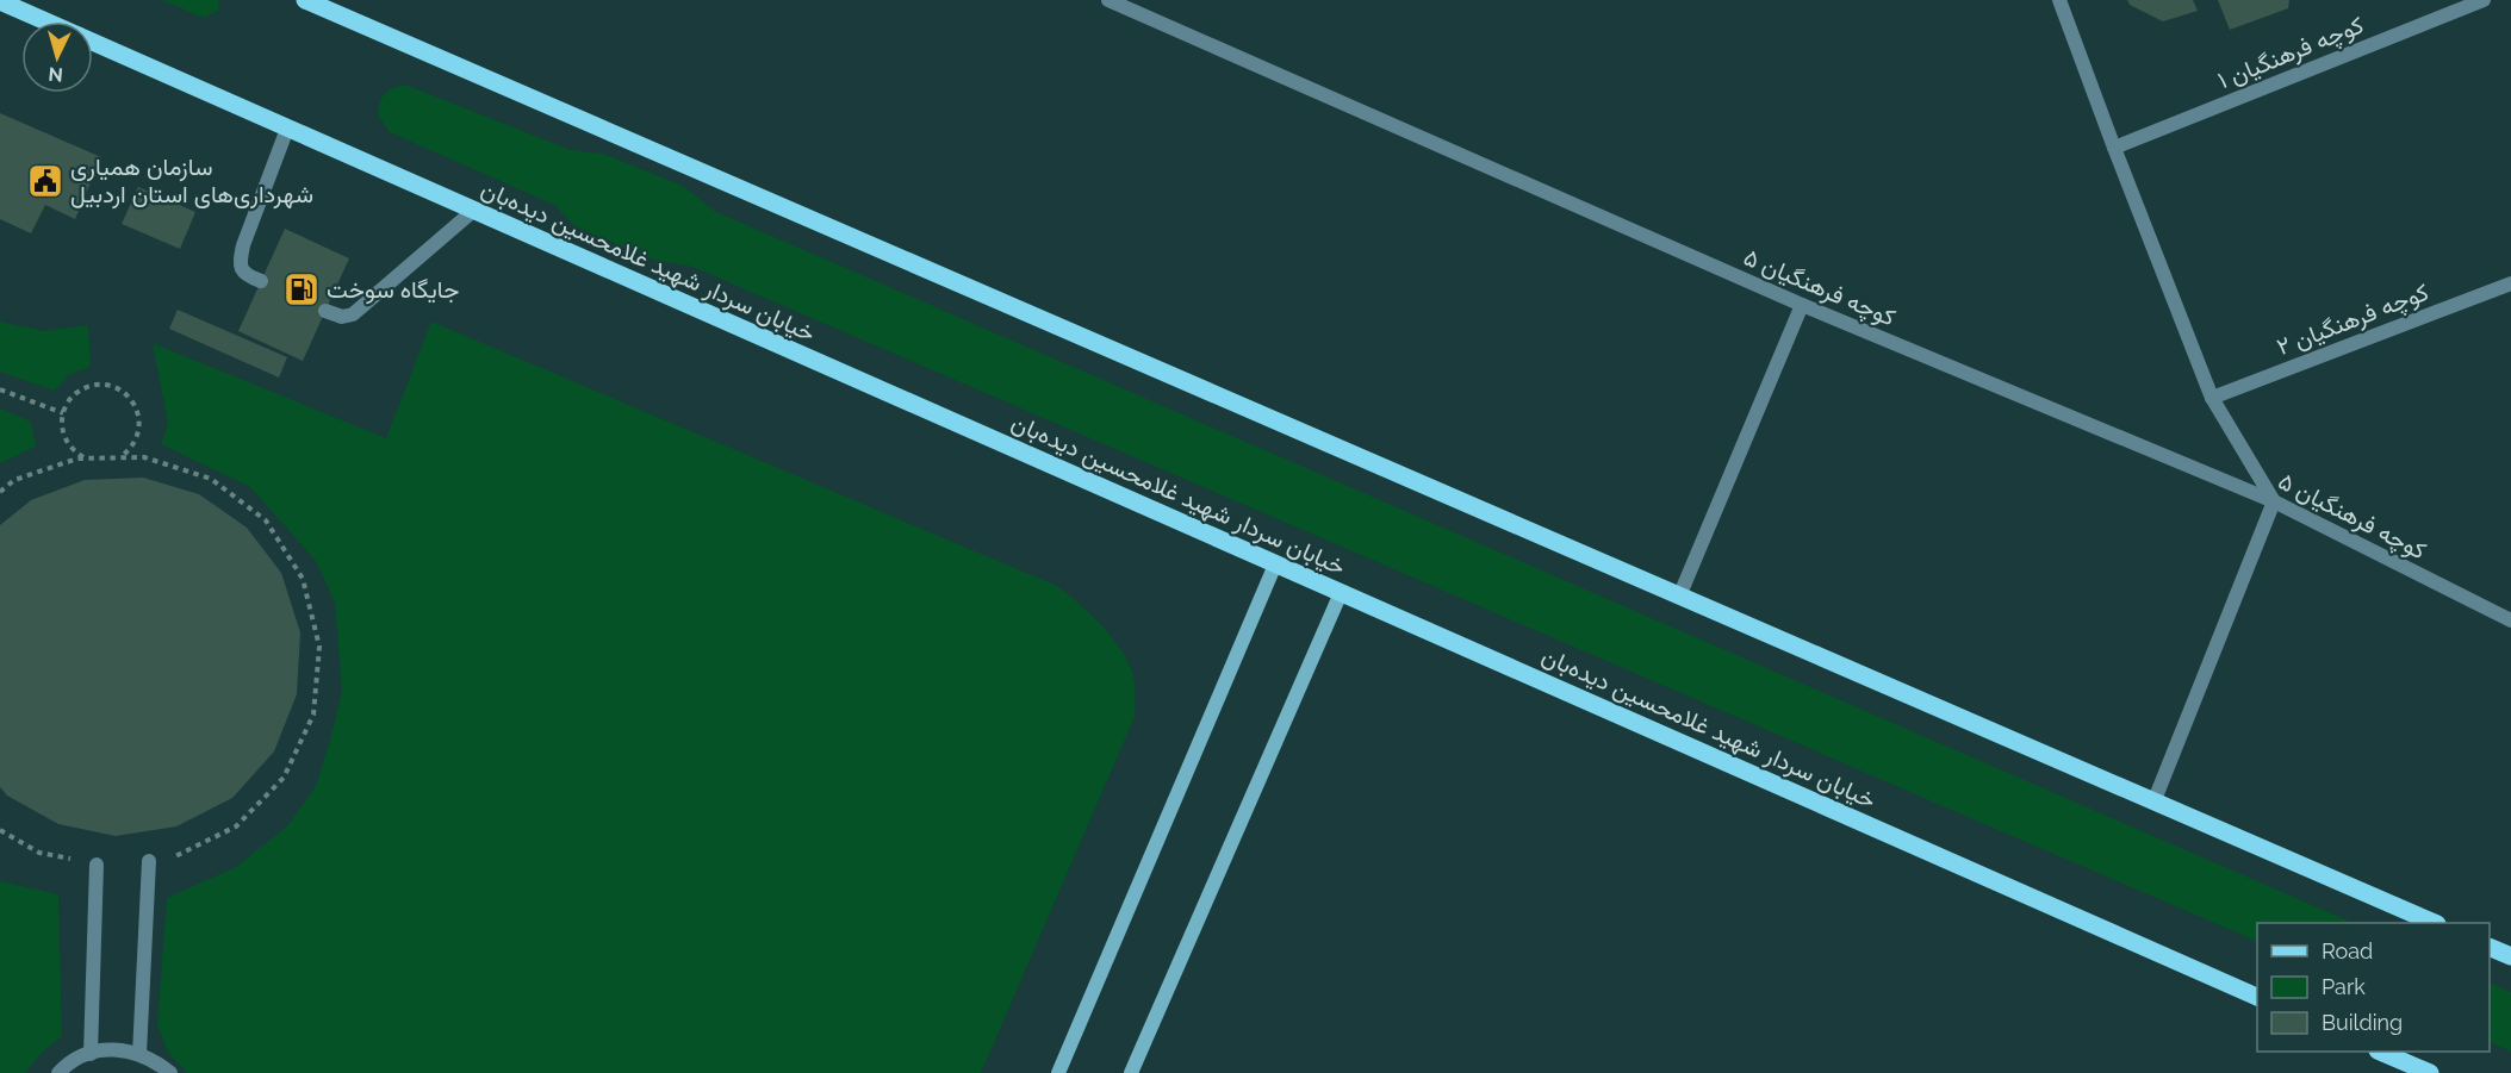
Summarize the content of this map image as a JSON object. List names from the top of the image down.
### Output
{
  "streets": {
    "main road": ["خیابان سردار شهید غلامحسین دیده‌بان"],
    "street": ["کوچه فرهنگیان ۱", "کوچه فرهنگیان ۵", "کوچه فرهنگیان ۲"]
  },
  "places": {
    "public building": ["سازمان همیاری شهرداری‌های استان اردبیل"],
    "fuel station": ["جایگاه سوخت"]
  },
  "legend": ["Road", "Park", "Building"],
  "north": "bottom"
}
